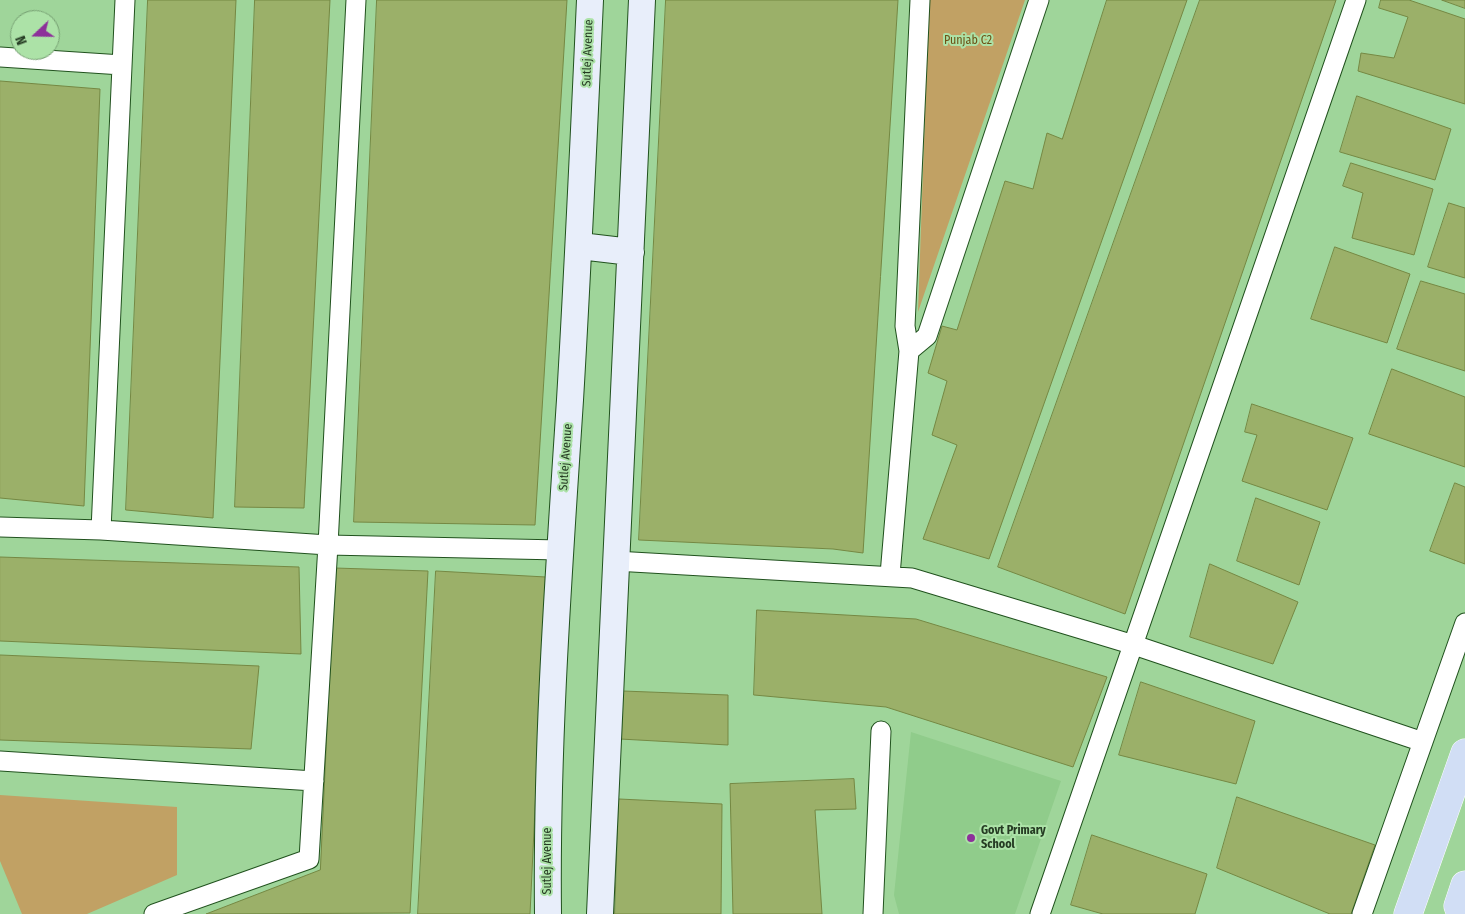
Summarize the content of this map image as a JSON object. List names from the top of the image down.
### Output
{
  "streets": {
    "street": ["Sutlej Avenue"]
  },
  "parks": ["Punjab C2"],
  "places": ["Govt Primary School"],
  "north": "left"
}
